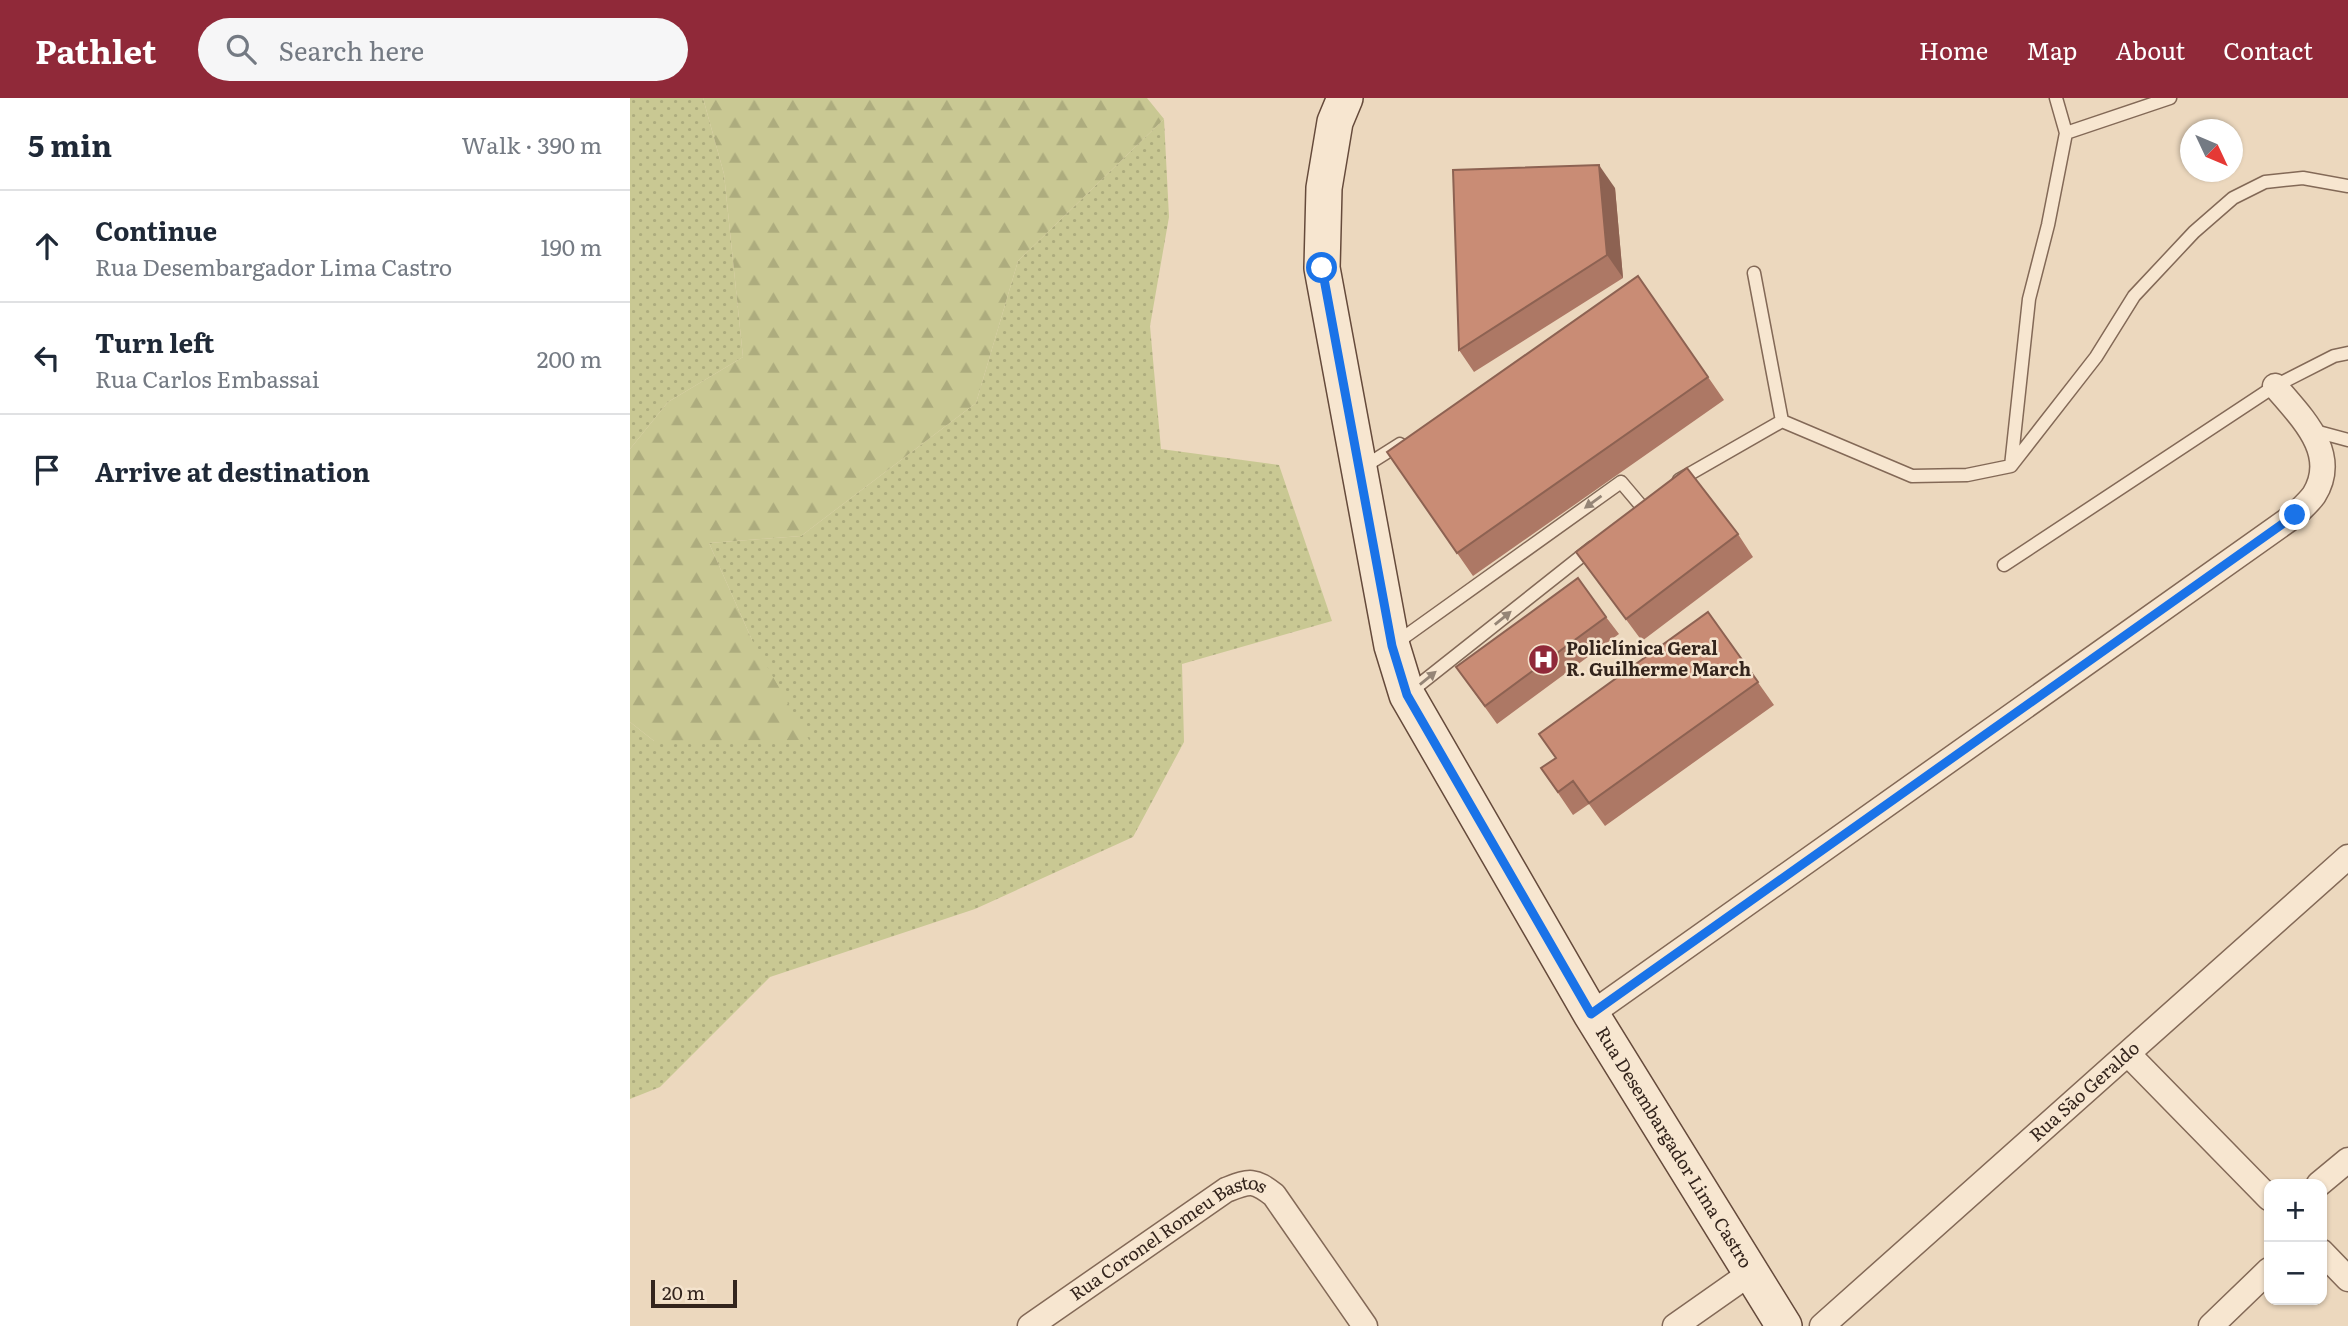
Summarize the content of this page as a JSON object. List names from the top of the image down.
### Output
{
  "streets": {
    "main road": ["Rua Desembargador Lima Castro"],
    "street": ["Rua São Geraldo", "Rua Coronel Romeu Bastos"]
  },
  "places": {
    "hospital": ["Policlínica Geral R. Guilherme March"]
  },
  "scale_bar": "20 m",
  "north": "bottom right",
  "page": {
    "header": "Pathlet",
    "search": "Search here",
    "nav": [
      "Home",
      "Map",
      "About",
      "Contact"
    ],
    "heading": ["5 min", "Walk · 390 m"],
    "list": [
      ["Continue", "Rua Desembargador Lima Castro", "190 m"],
      ["Turn left", "Rua Carlos Embassai", "200 m"],
      "Arrive at destination"
    ],
    "map_buttons": ["+", "−"],
    "scale": "20 m"
  }
}
